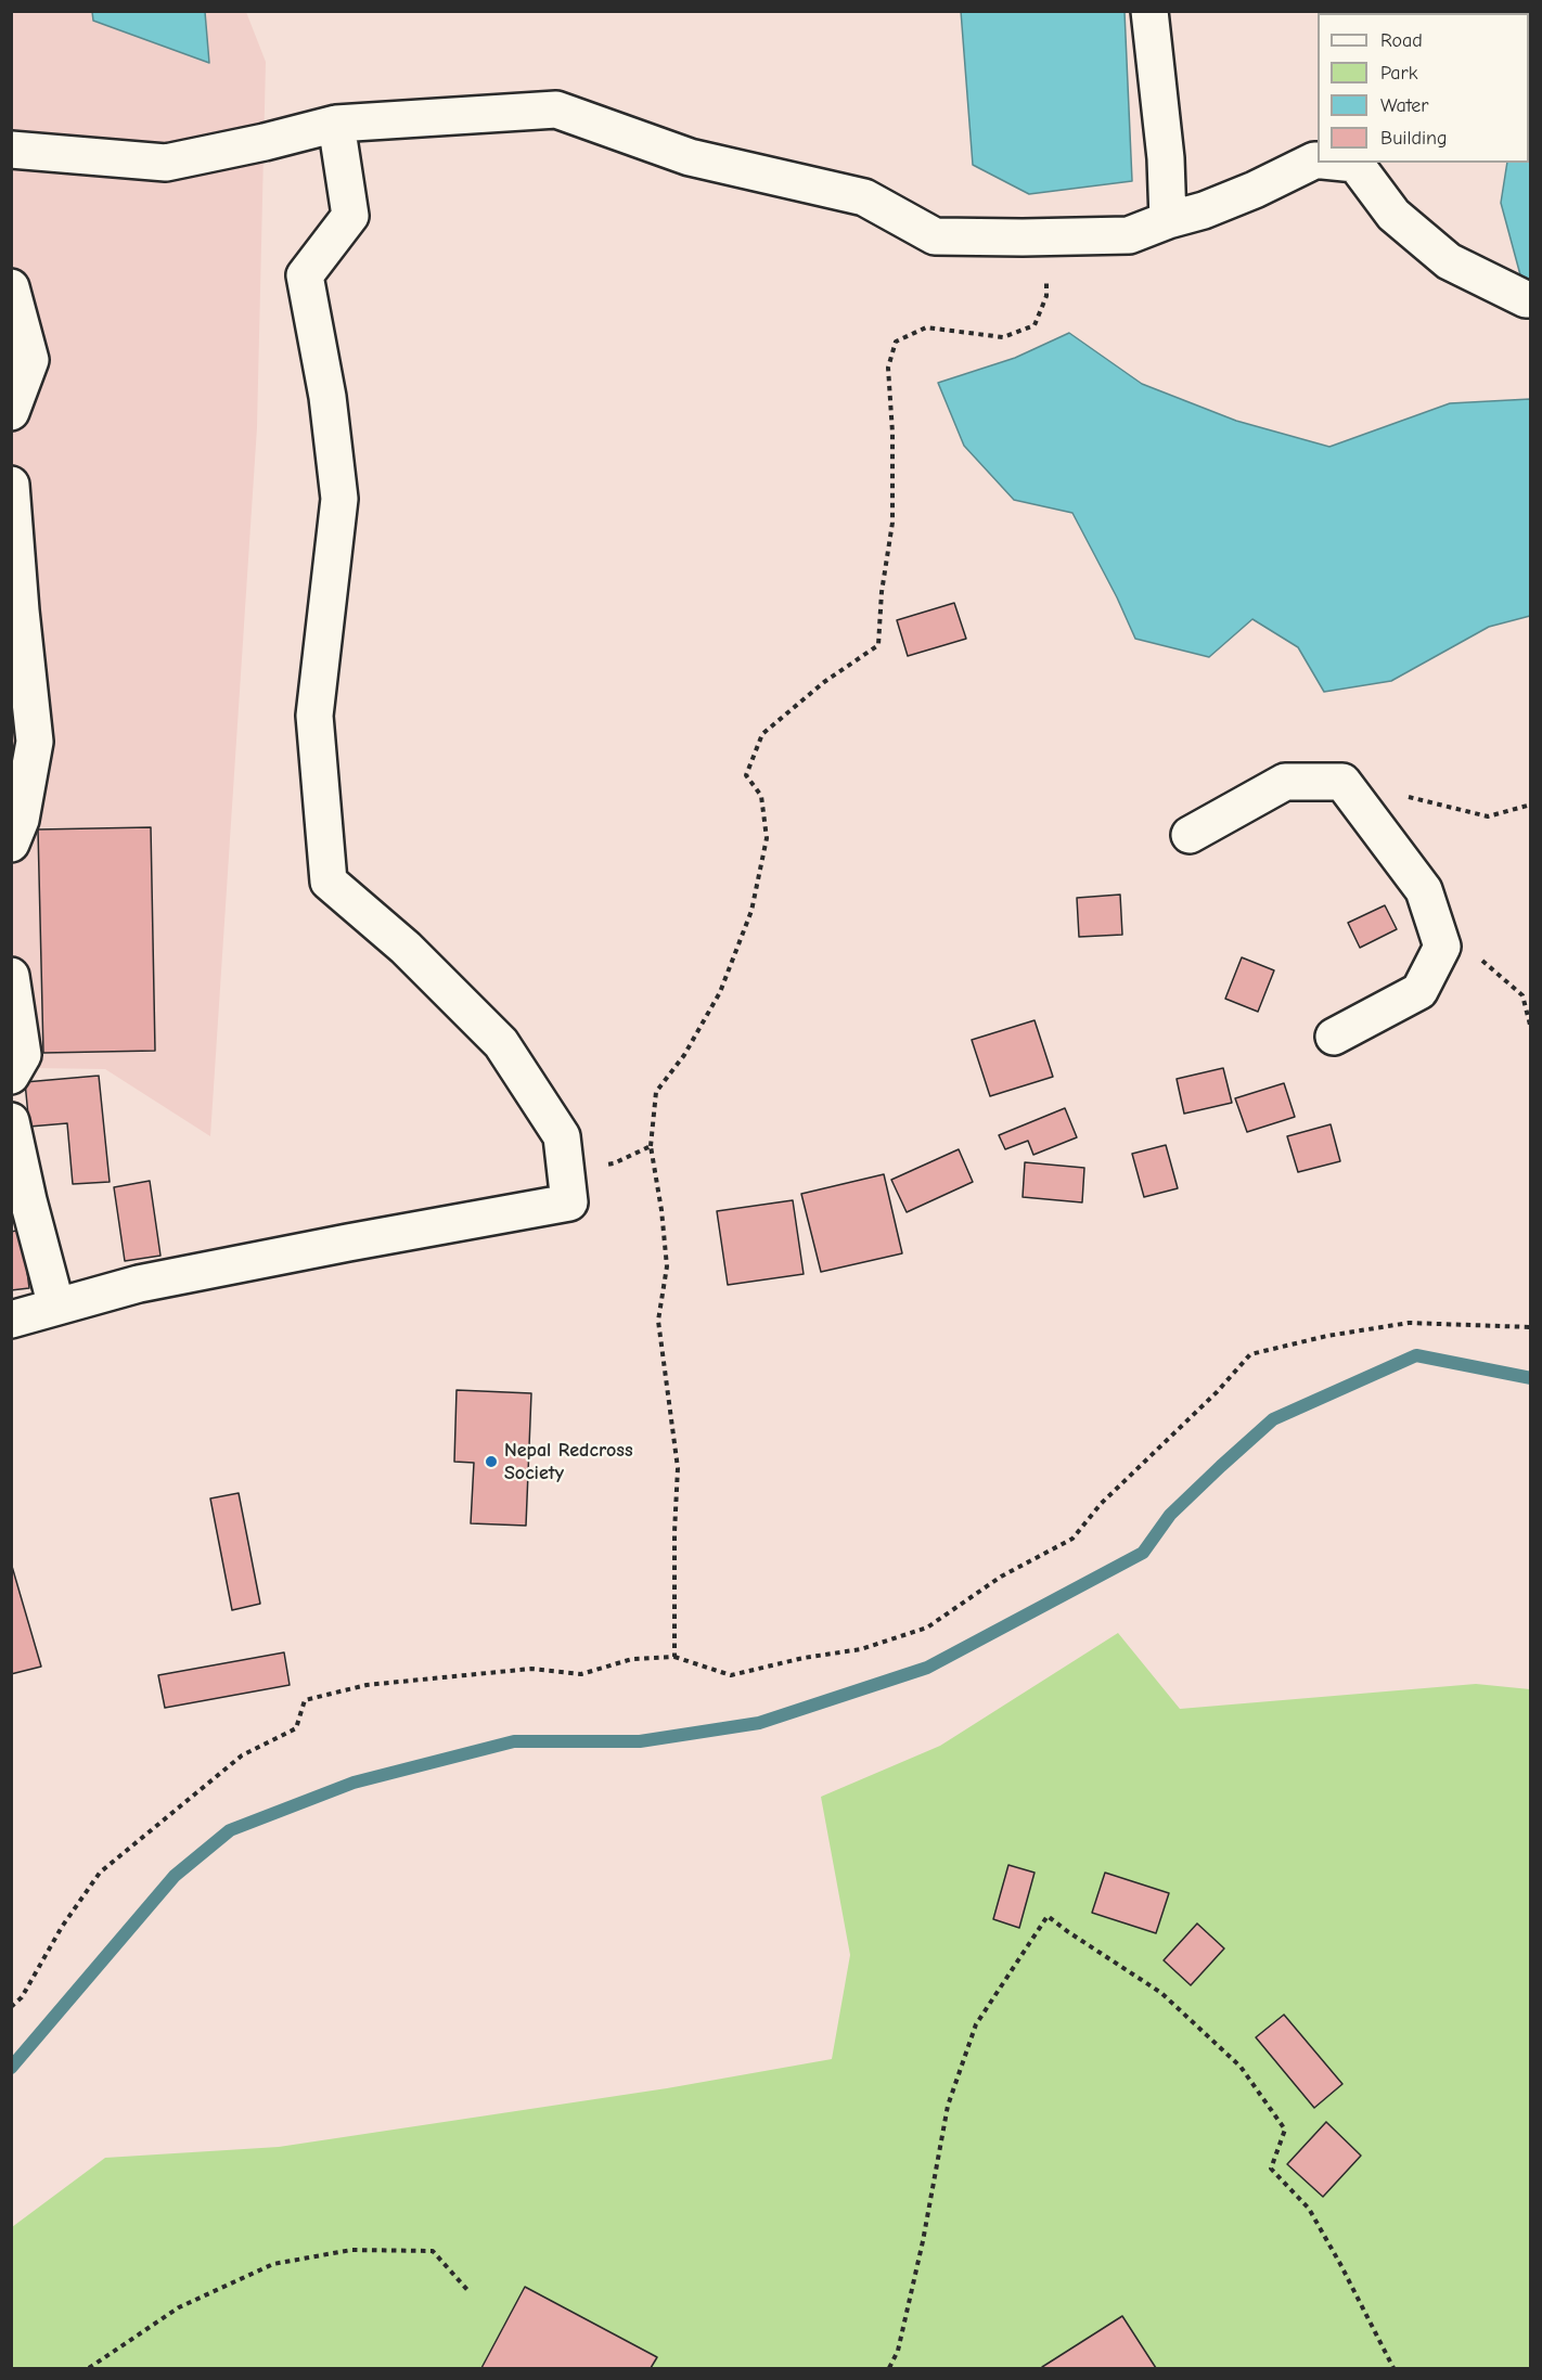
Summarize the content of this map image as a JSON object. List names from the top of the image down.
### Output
{
  "places": ["Nepal Redcross Society"],
  "legend": [
    "Road",
    "Park",
    "Water",
    "Building"
  ]
}
